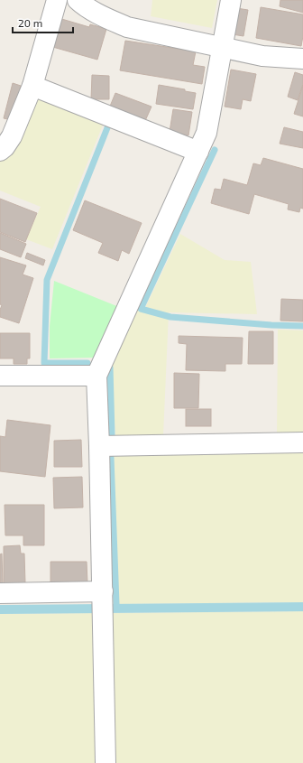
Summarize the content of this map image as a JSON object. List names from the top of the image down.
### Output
{
  "scale_bar": "20 m"
}
